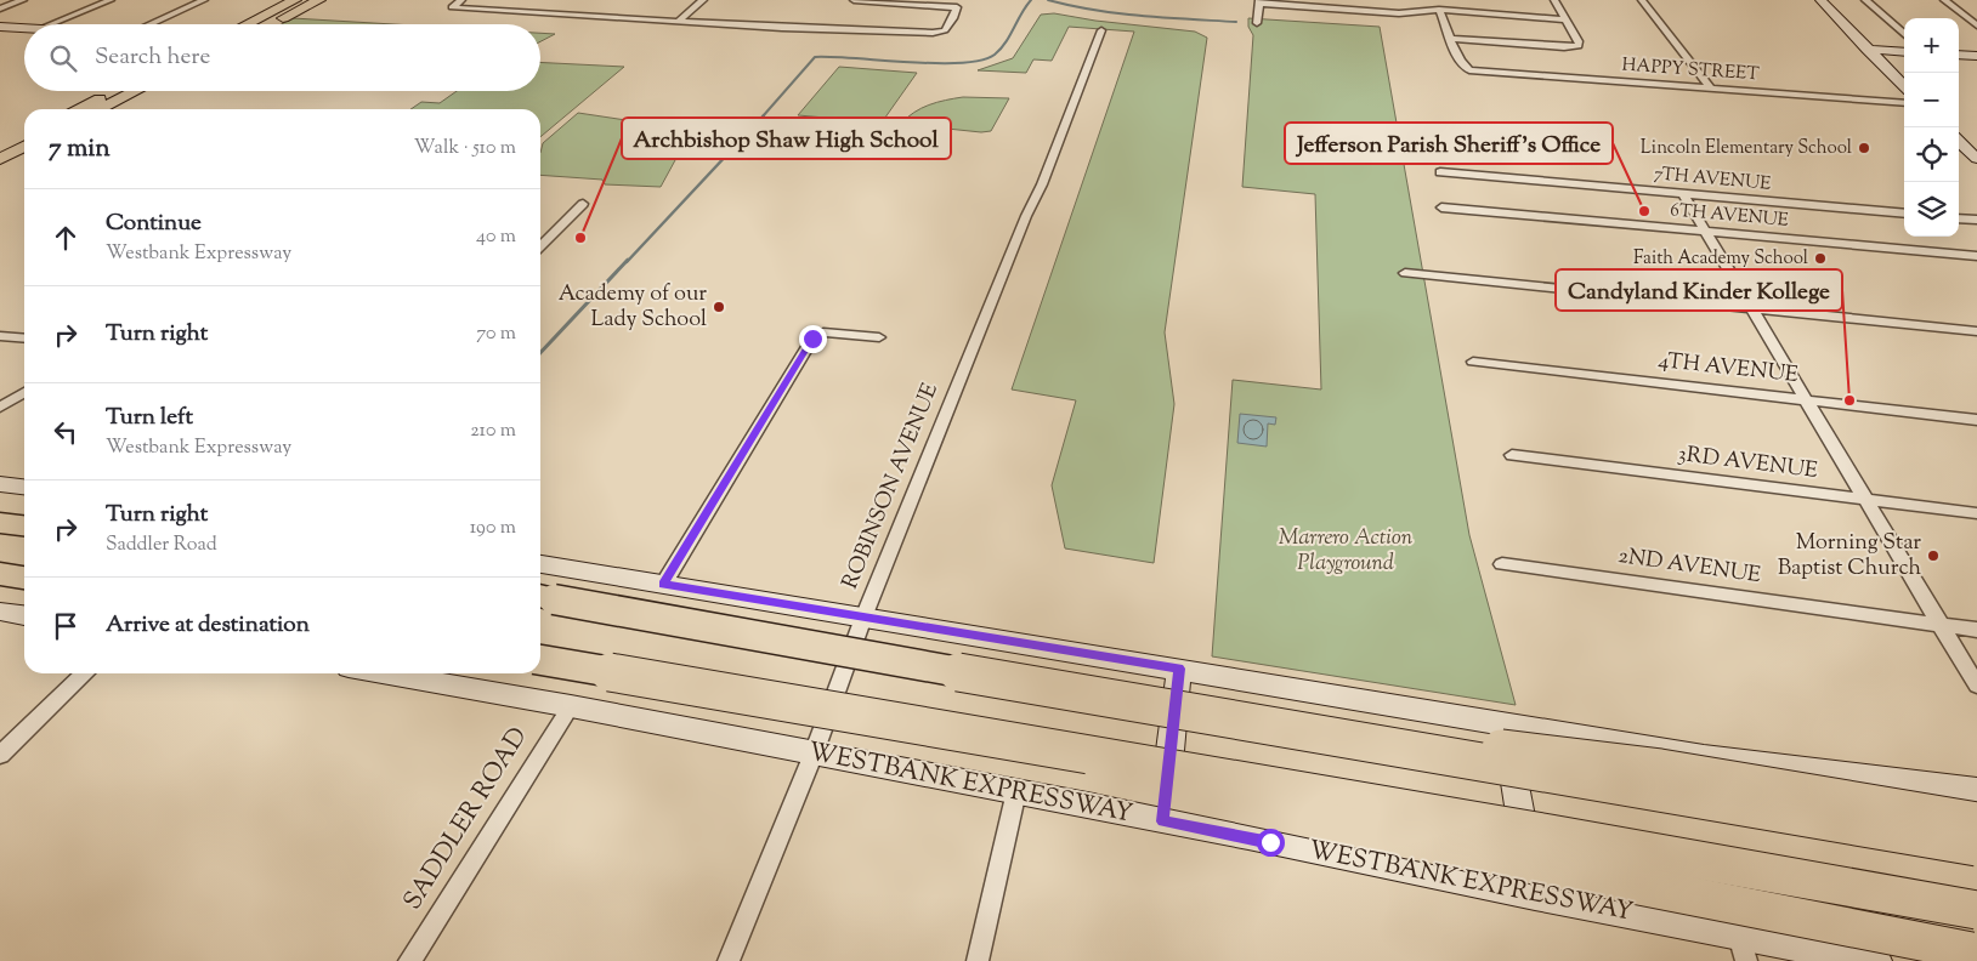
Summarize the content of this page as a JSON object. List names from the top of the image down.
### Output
{
  "streets": {
    "highway": ["WESTBANK EXPRESSWAY"],
    "street": [
      "HAPPY STREET",
      "7TH AVENUE",
      "6TH AVENUE",
      "4TH AVENUE",
      "3RD AVENUE",
      "ROBINSON AVENUE",
      "2ND AVENUE",
      "SADDLER ROAD"
    ]
  },
  "crossings": [
    ["ROBINSON AVENUE", "WESTBANK EXPRESSWAY"],
    ["WESTBANK EXPRESSWAY", "SADDLER ROAD"]
  ],
  "parks": ["Marrero Action Playground"],
  "places": [
    "Lincoln Elementary School",
    "Jefferson Parish Sheriff's Office",
    "Archbishop Shaw High School",
    "Faith Academy School",
    "Academy of our Lady School",
    "Candyland Kinder Kollege",
    "Morning Star Baptist Church"
  ],
  "page": {
    "map_buttons": ["+", "−"],
    "search": "Search here",
    "heading": ["7 min", "Walk · 510 m"],
    "list": [
      ["Continue", "Westbank Expressway", "40 m"],
      ["Turn right", "70 m"],
      ["Turn left", "Westbank Expressway", "210 m"],
      ["Turn right", "Saddler Road", "190 m"],
      "Arrive at destination"
    ]
  }
}
